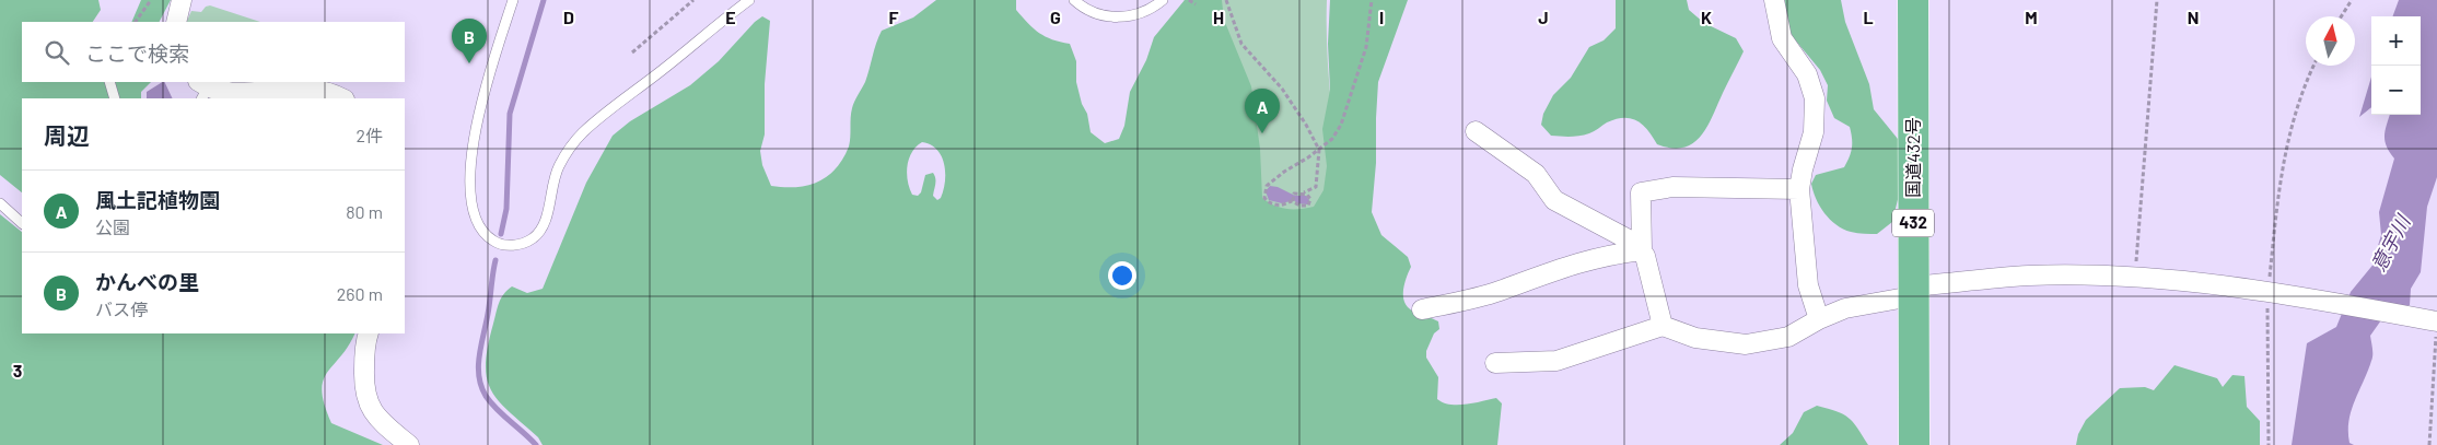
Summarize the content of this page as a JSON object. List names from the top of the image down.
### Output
{
  "streets": {
    "highway": ["国道432号", "432"]
  },
  "water": ["意宇川"],
  "north": "top",
  "page": {
    "map_buttons": ["+", "−"],
    "pins": ["B", "A"],
    "search": "ここで検索",
    "heading": ["周辺", "2件"],
    "list": [
      {
        "mark": "A",
        "name": "風土記植物園",
        "note": "公園",
        "value": "80 m"
      },
      {
        "mark": "B",
        "name": "かんべの里",
        "note": "バス停",
        "value": "260 m"
      }
    ]
  },
  "grid": {
    "columns": [
      "D",
      "E",
      "F",
      "G",
      "H",
      "I",
      "J",
      "K",
      "L",
      "M",
      "N"
    ],
    "rows": ["3"]
  }
}
